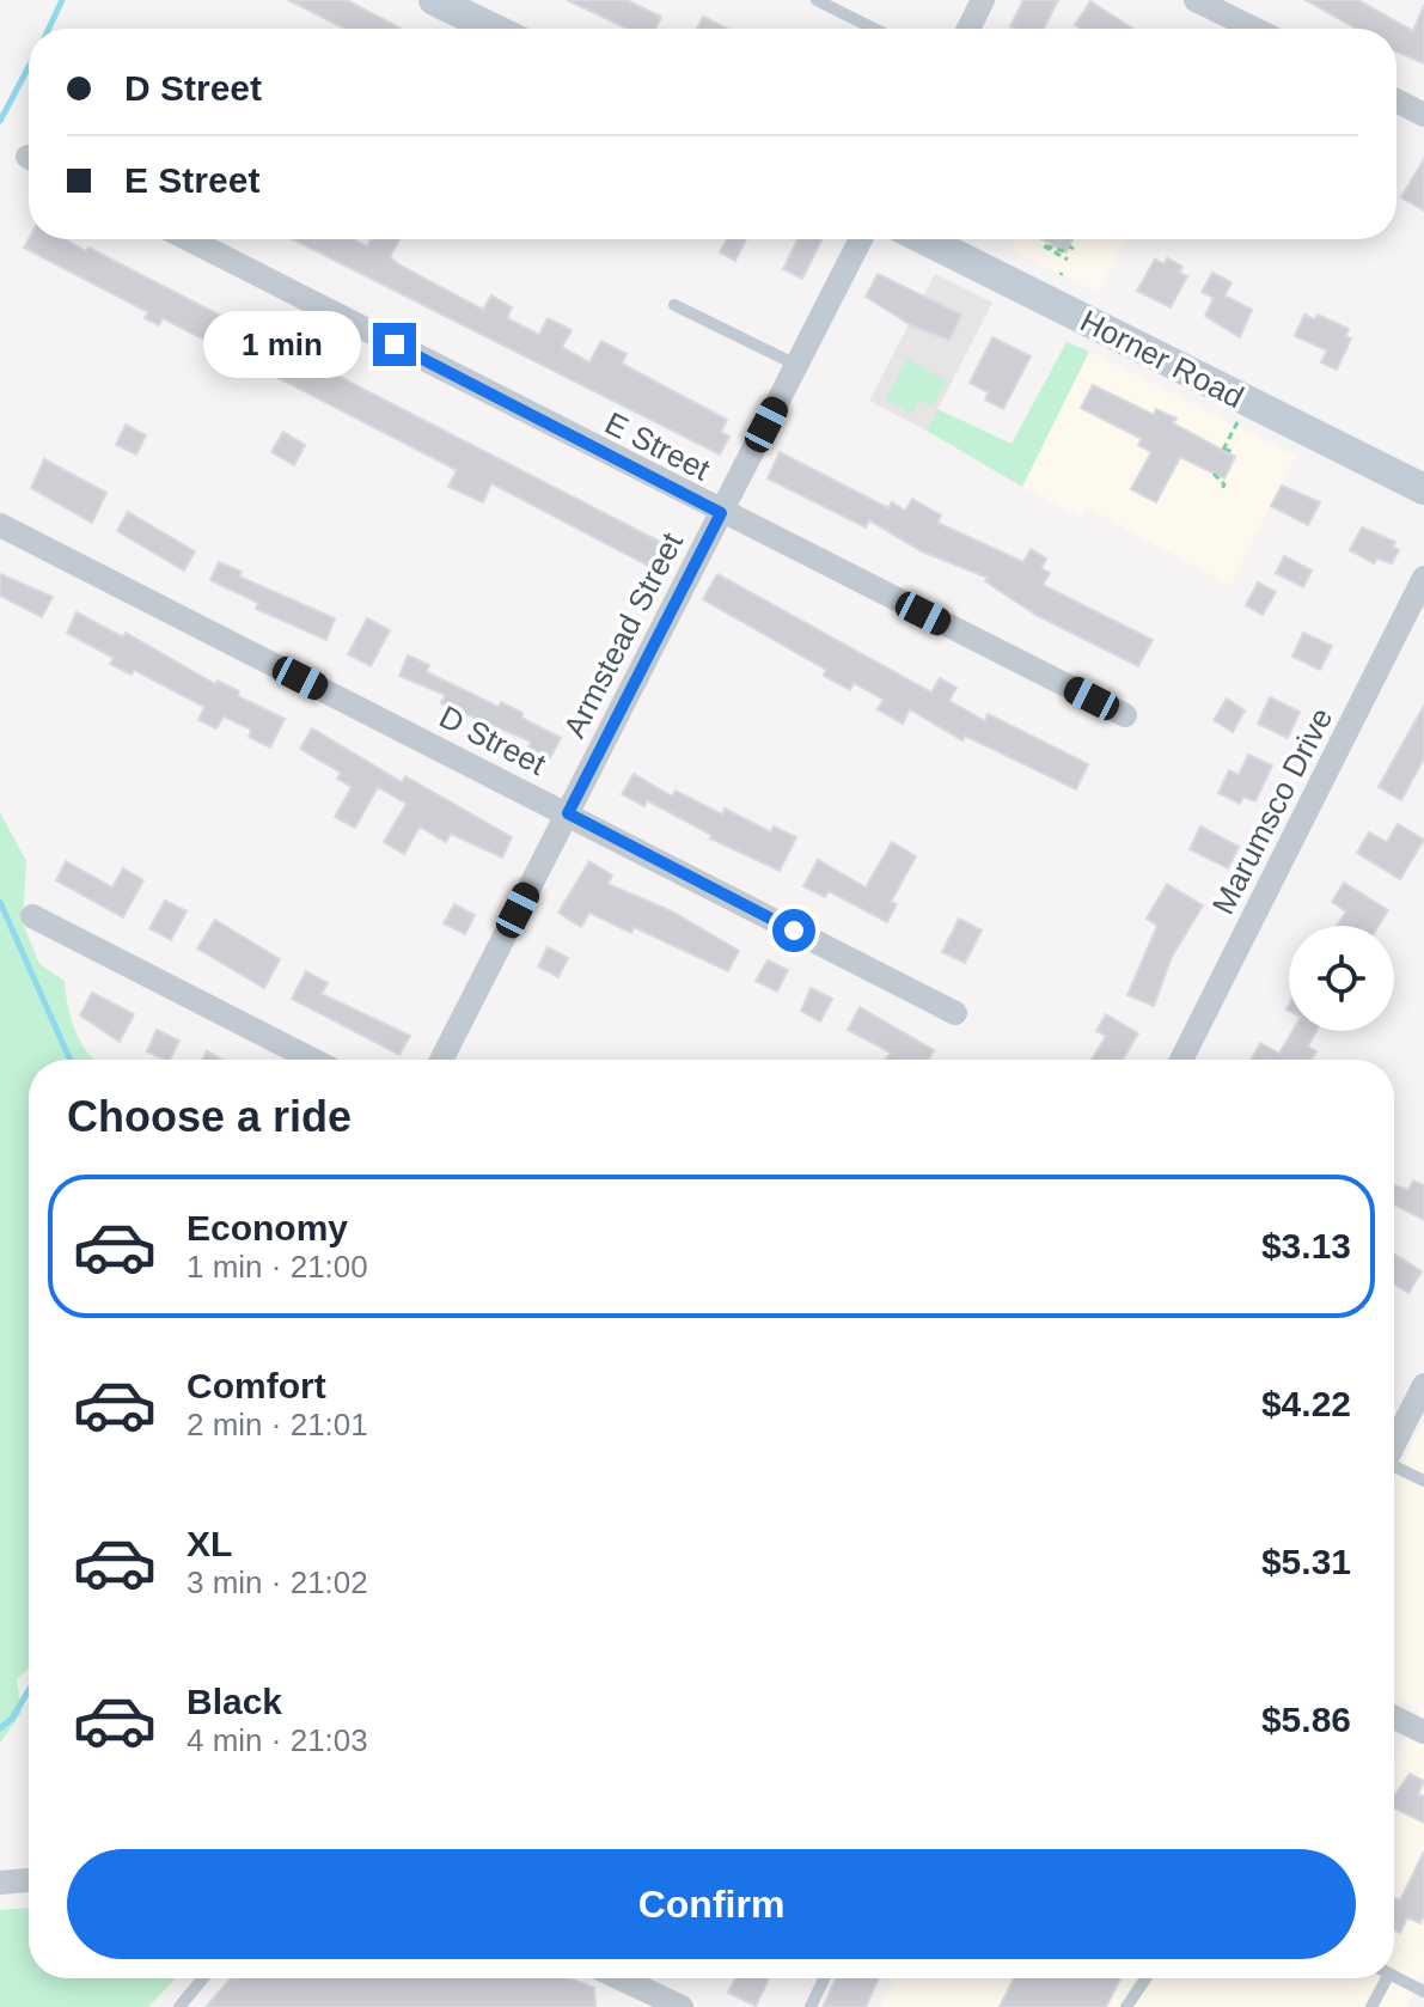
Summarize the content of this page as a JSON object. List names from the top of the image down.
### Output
{
  "streets": {
    "main road": ["Horner Road"],
    "street": [
      "E Street",
      "Armstead Street",
      "D Street",
      "Marumsco Drive"
    ]
  },
  "crossings": [
    ["E Street", "Armstead Street"],
    ["Armstead Street", "D Street"]
  ],
  "page": {
    "banner": ["D Street", "E Street"],
    "bubble": "1 min",
    "heading": "Choose a ride",
    "list": [
      {
        "name": "Economy",
        "note": "1 min · 21:00",
        "value": "$3.13"
      },
      {
        "name": "Comfort",
        "note": "2 min · 21:01",
        "value": "$4.22"
      },
      {
        "name": "XL",
        "note": "3 min · 21:02",
        "value": "$5.31"
      },
      {
        "name": "Black",
        "note": "4 min · 21:03",
        "value": "$5.86"
      }
    ],
    "buttons": "Confirm"
  }
}
